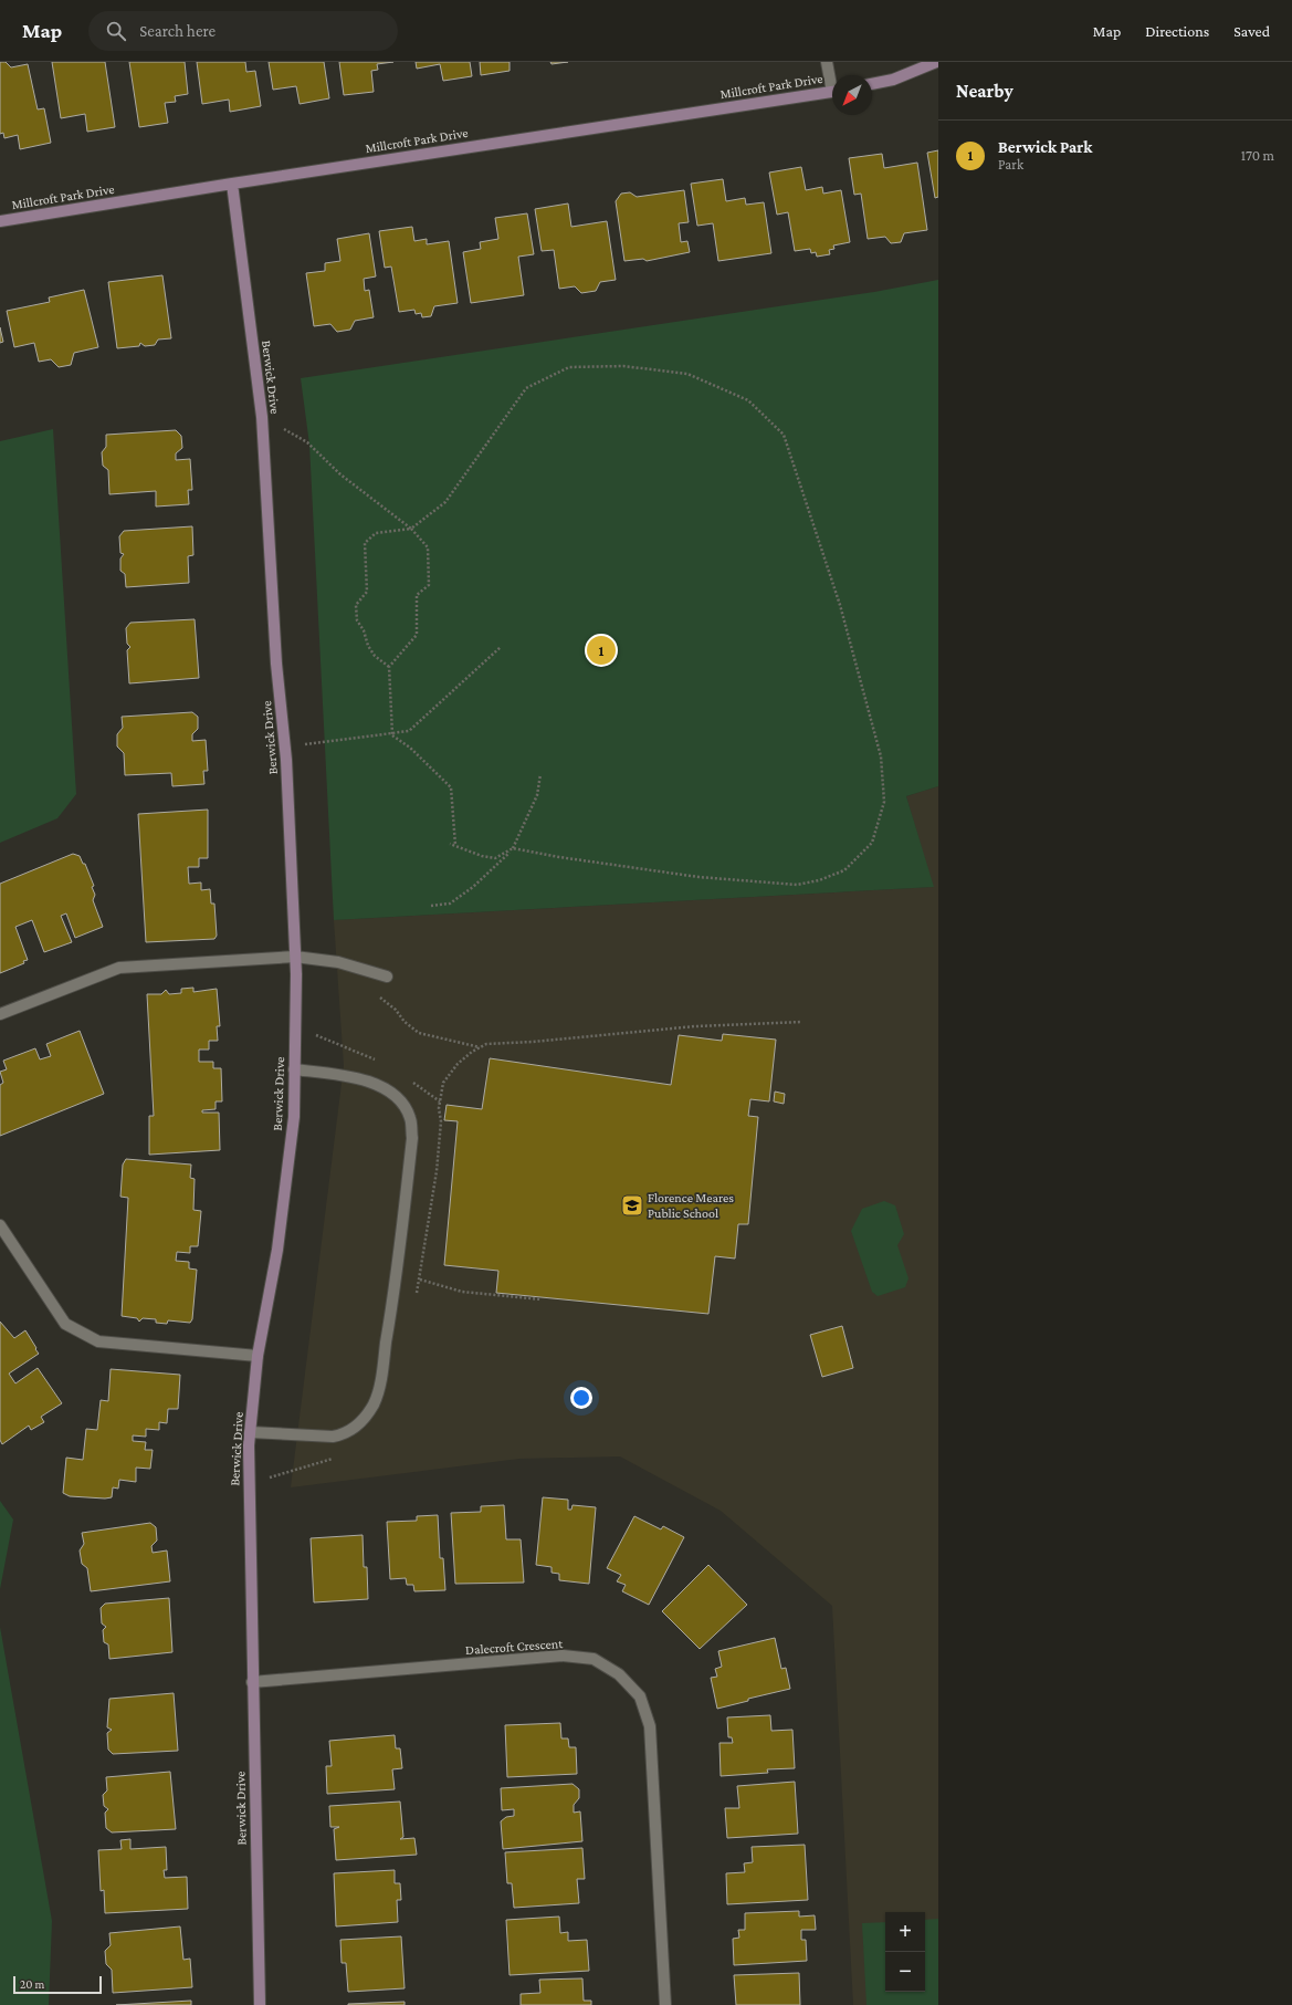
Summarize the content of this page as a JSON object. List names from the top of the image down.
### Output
{
  "streets": {
    "street": ["Millcroft Park Drive", "Berwick Drive", "Dalecroft Crescent"]
  },
  "crossings": [
    ["Millcroft Park Drive", "Berwick Drive"],
    ["Berwick Drive", "Dalecroft Crescent"]
  ],
  "places": {
    "school or university": ["Florence Meares Public School"]
  },
  "scale_bar": "20 m",
  "north": "bottom left",
  "page": {
    "header": "Map",
    "search": "Search here",
    "nav": ["Map", "Directions", "Saved"],
    "heading": "Nearby",
    "list": [
      {
        "mark": "1",
        "name": "Berwick Park",
        "note": "Park",
        "value": "170 m"
      }
    ],
    "pins": "1",
    "map_buttons": ["+", "−"],
    "scale": "20 m"
  }
}
